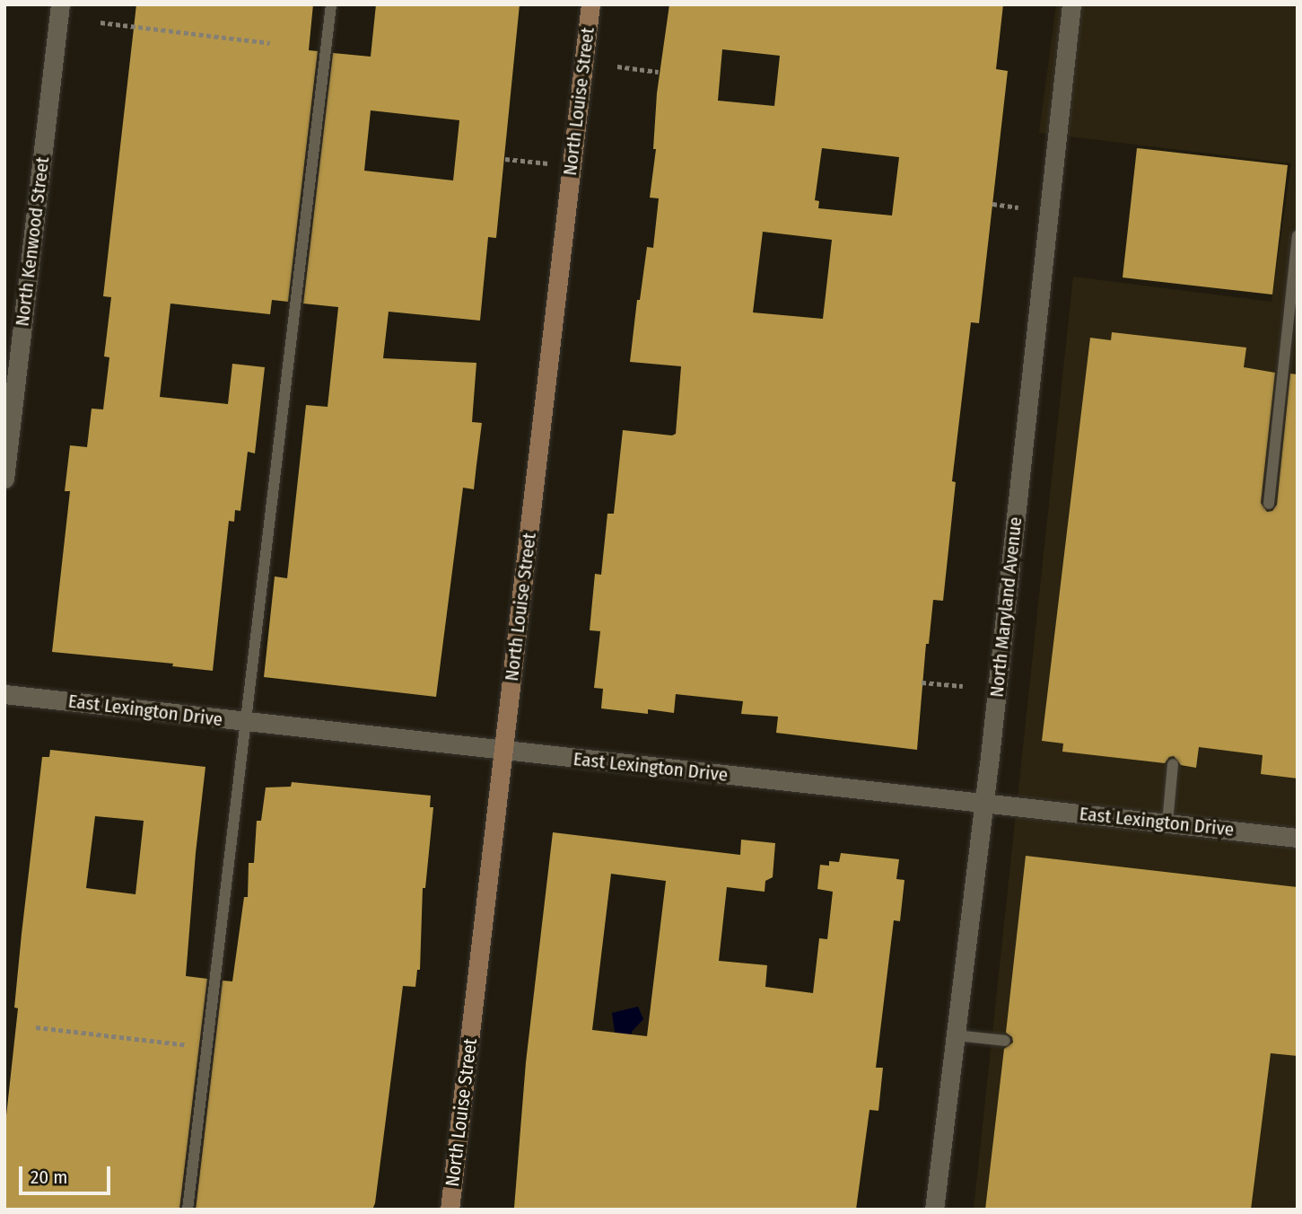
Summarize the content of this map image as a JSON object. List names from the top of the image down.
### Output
{
  "streets": {
    "street": [
      "North Louise Street",
      "North Kenwood Street",
      "North Maryland Avenue",
      "East Lexington Drive"
    ]
  },
  "crossings": [
    ["North Louise Street", "East Lexington Drive"],
    ["North Maryland Avenue", "East Lexington Drive"]
  ],
  "scale_bar": "20 m"
}
